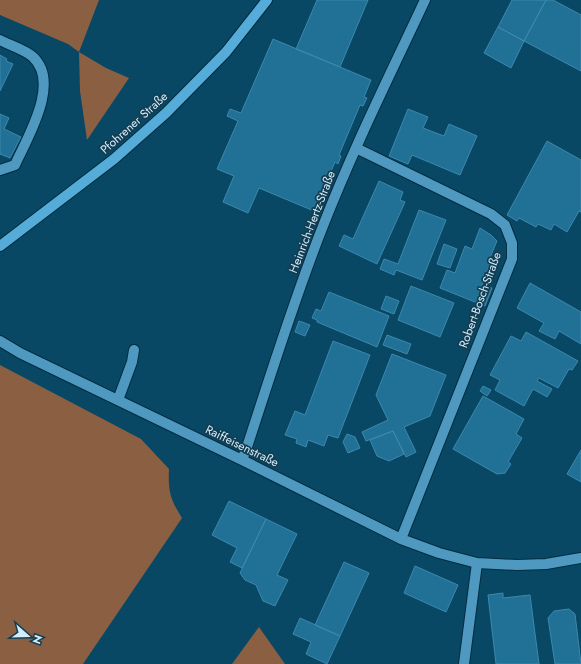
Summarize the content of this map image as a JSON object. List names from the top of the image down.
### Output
{
  "streets": {
    "main road": ["Pfohrener Straße"],
    "street": ["Heinrich-Hertz-Straße", "Robert-Bosch-Straße", "Raiffeisenstraße"]
  },
  "crossings": [
    ["Heinrich-Hertz-Straße", "Robert-Bosch-Straße"],
    ["Heinrich-Hertz-Straße", "Raiffeisenstraße"],
    ["Robert-Bosch-Straße", "Raiffeisenstraße"]
  ],
  "north": "right"
}
